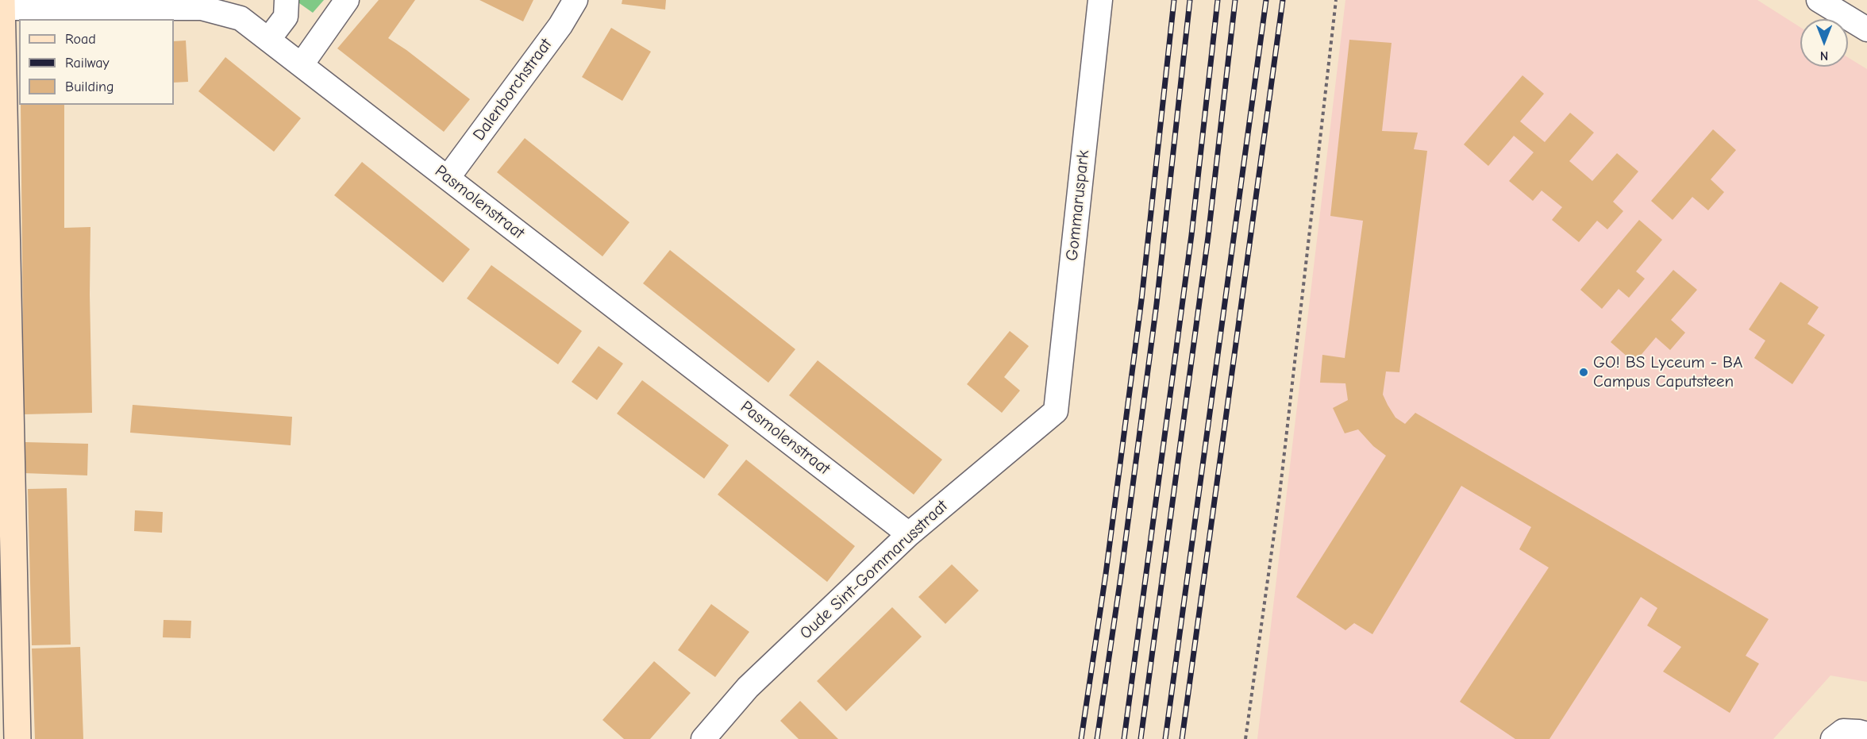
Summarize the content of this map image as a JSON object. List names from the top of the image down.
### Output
{
  "streets": {
    "street": [
      "Dalenborchstraat",
      "Pasmolenstraat",
      "Gommaruspark",
      "Oude Sint-Gommarusstraat"
    ]
  },
  "crossings": [
    ["Dalenborchstraat", "Pasmolenstraat"],
    ["Pasmolenstraat", "Oude Sint-Gommarusstraat"],
    ["Gommaruspark", "Oude Sint-Gommarusstraat"]
  ],
  "places": ["GO! BS Lyceum - BA Campus Caputsteen"],
  "legend": ["Road", "Railway", "Building"],
  "north": "bottom"
}
